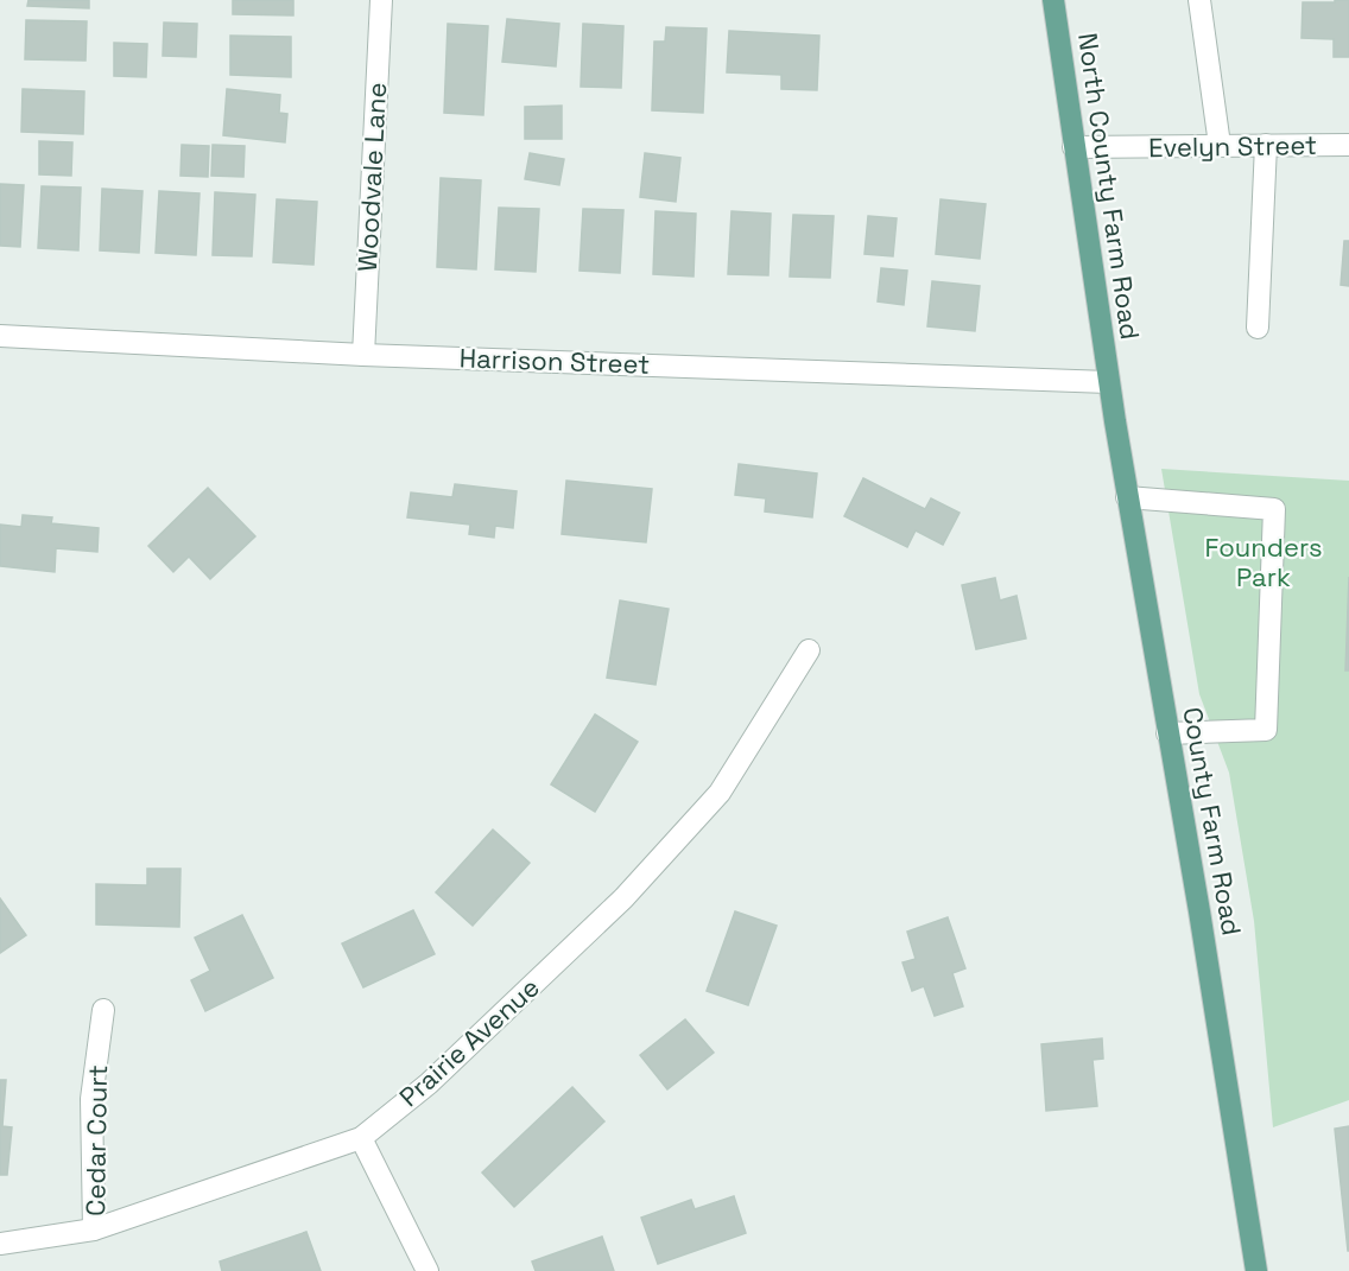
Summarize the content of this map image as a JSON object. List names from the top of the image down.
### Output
{
  "streets": {
    "main road": ["North County Farm Road", "County Farm Road"],
    "street": [
      "Evelyn Street",
      "Woodvale Lane",
      "Harrison Street",
      "Prairie Avenue",
      "Cedar Court"
    ]
  },
  "crossings": [
    ["Evelyn Street", "North County Farm Road"],
    ["Woodvale Lane", "Harrison Street"],
    ["North County Farm Road", "Harrison Street"],
    ["North County Farm Road", "County Farm Road"],
    ["Harrison Street", "County Farm Road"],
    ["Prairie Avenue", "Cedar Court"]
  ],
  "parks": ["Founders Park"]
}
